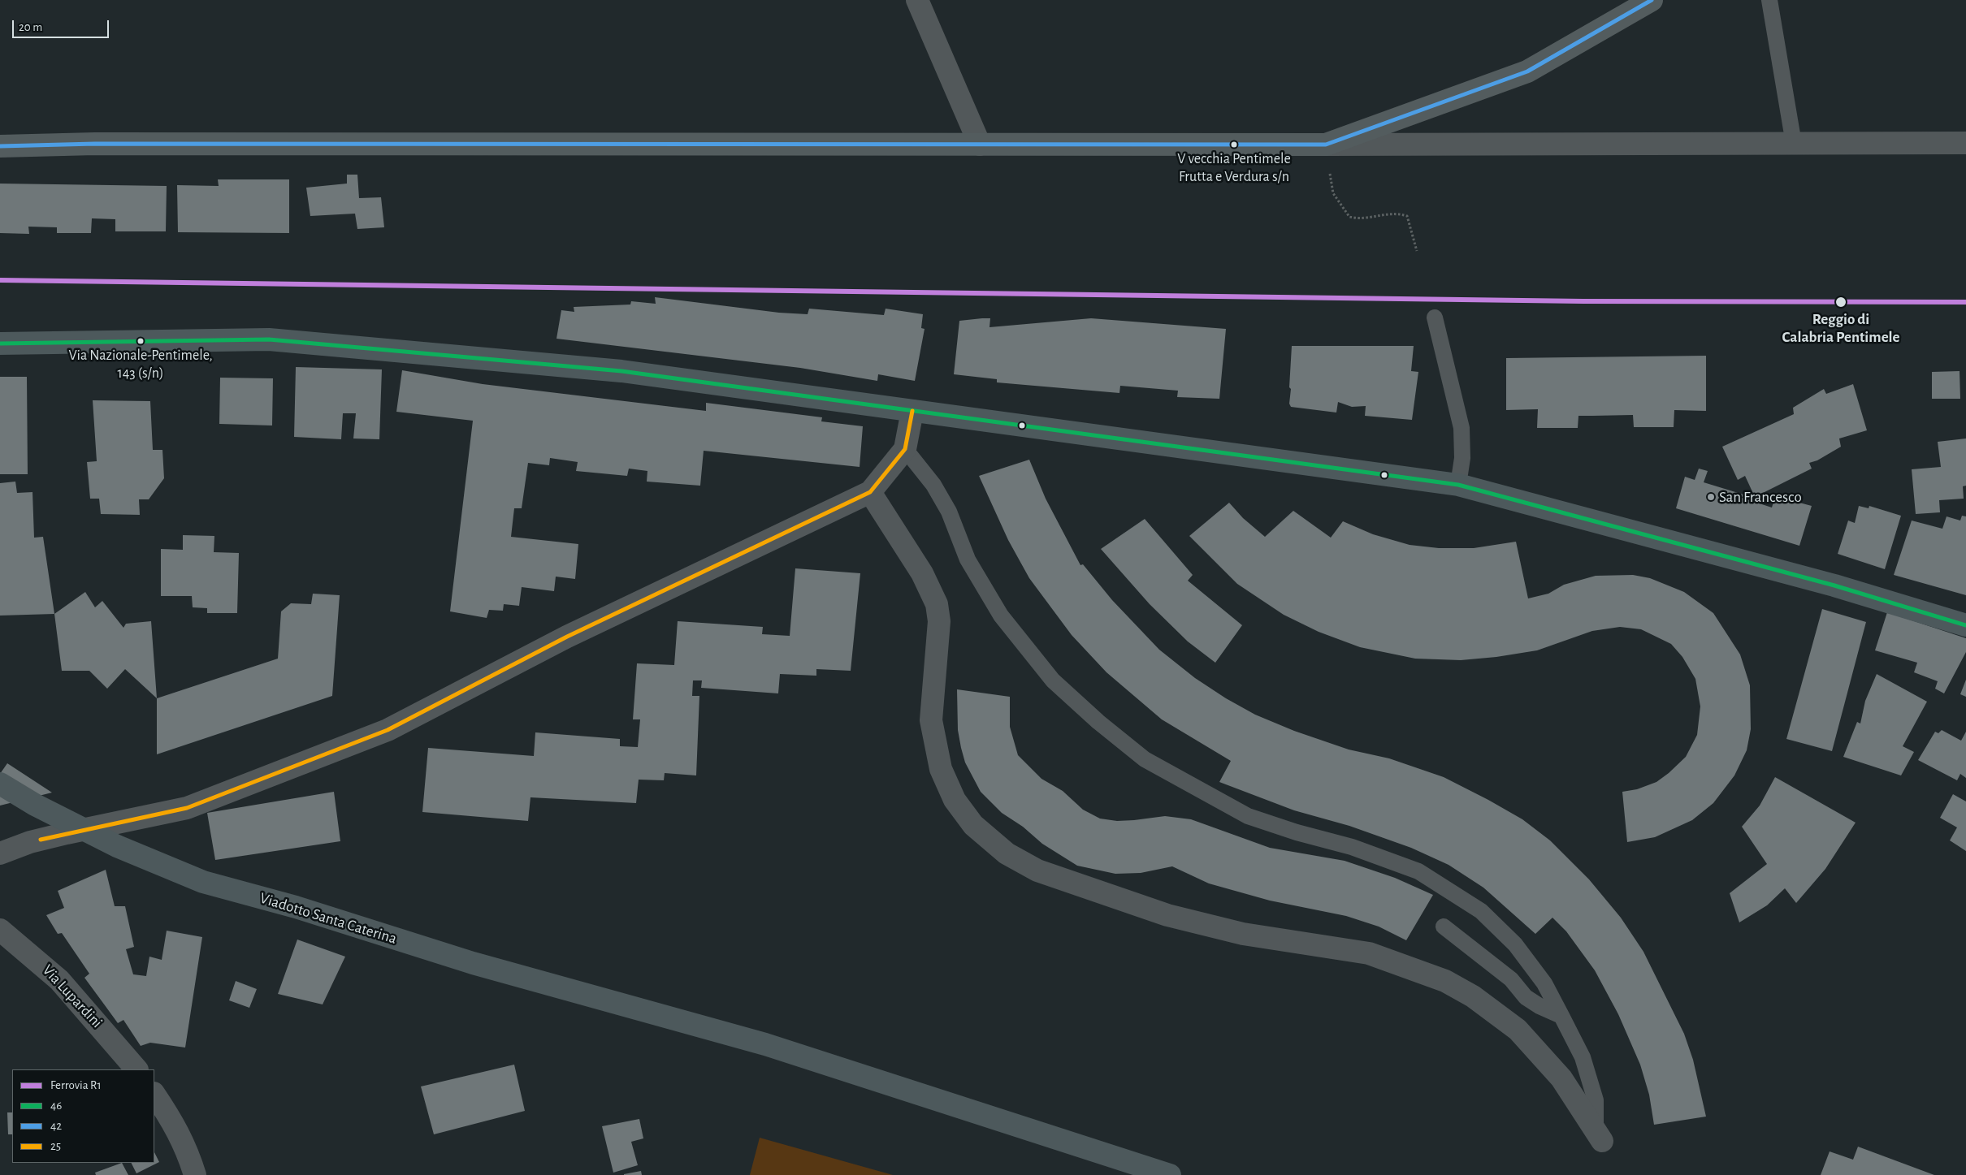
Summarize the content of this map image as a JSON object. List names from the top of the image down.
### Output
{
  "streets": {
    "main road": ["Viadotto Santa Caterina"],
    "street": ["Via Lupardini"]
  },
  "places": [
    "V vecchia Pentimele Frutta e Verdura s/n",
    "Reggio di Calabria Pentimele",
    "Via Nazionale-Pentimele, 143 (s/n)",
    "San Francesco"
  ],
  "lines": [
    "transit line 42",
    "rail line R1",
    "transit line 46",
    "transit line 25"
  ],
  "legend": [
    "Ferrovia R1",
    "46",
    "42",
    "25"
  ],
  "scale_bar": "20 m"
}
